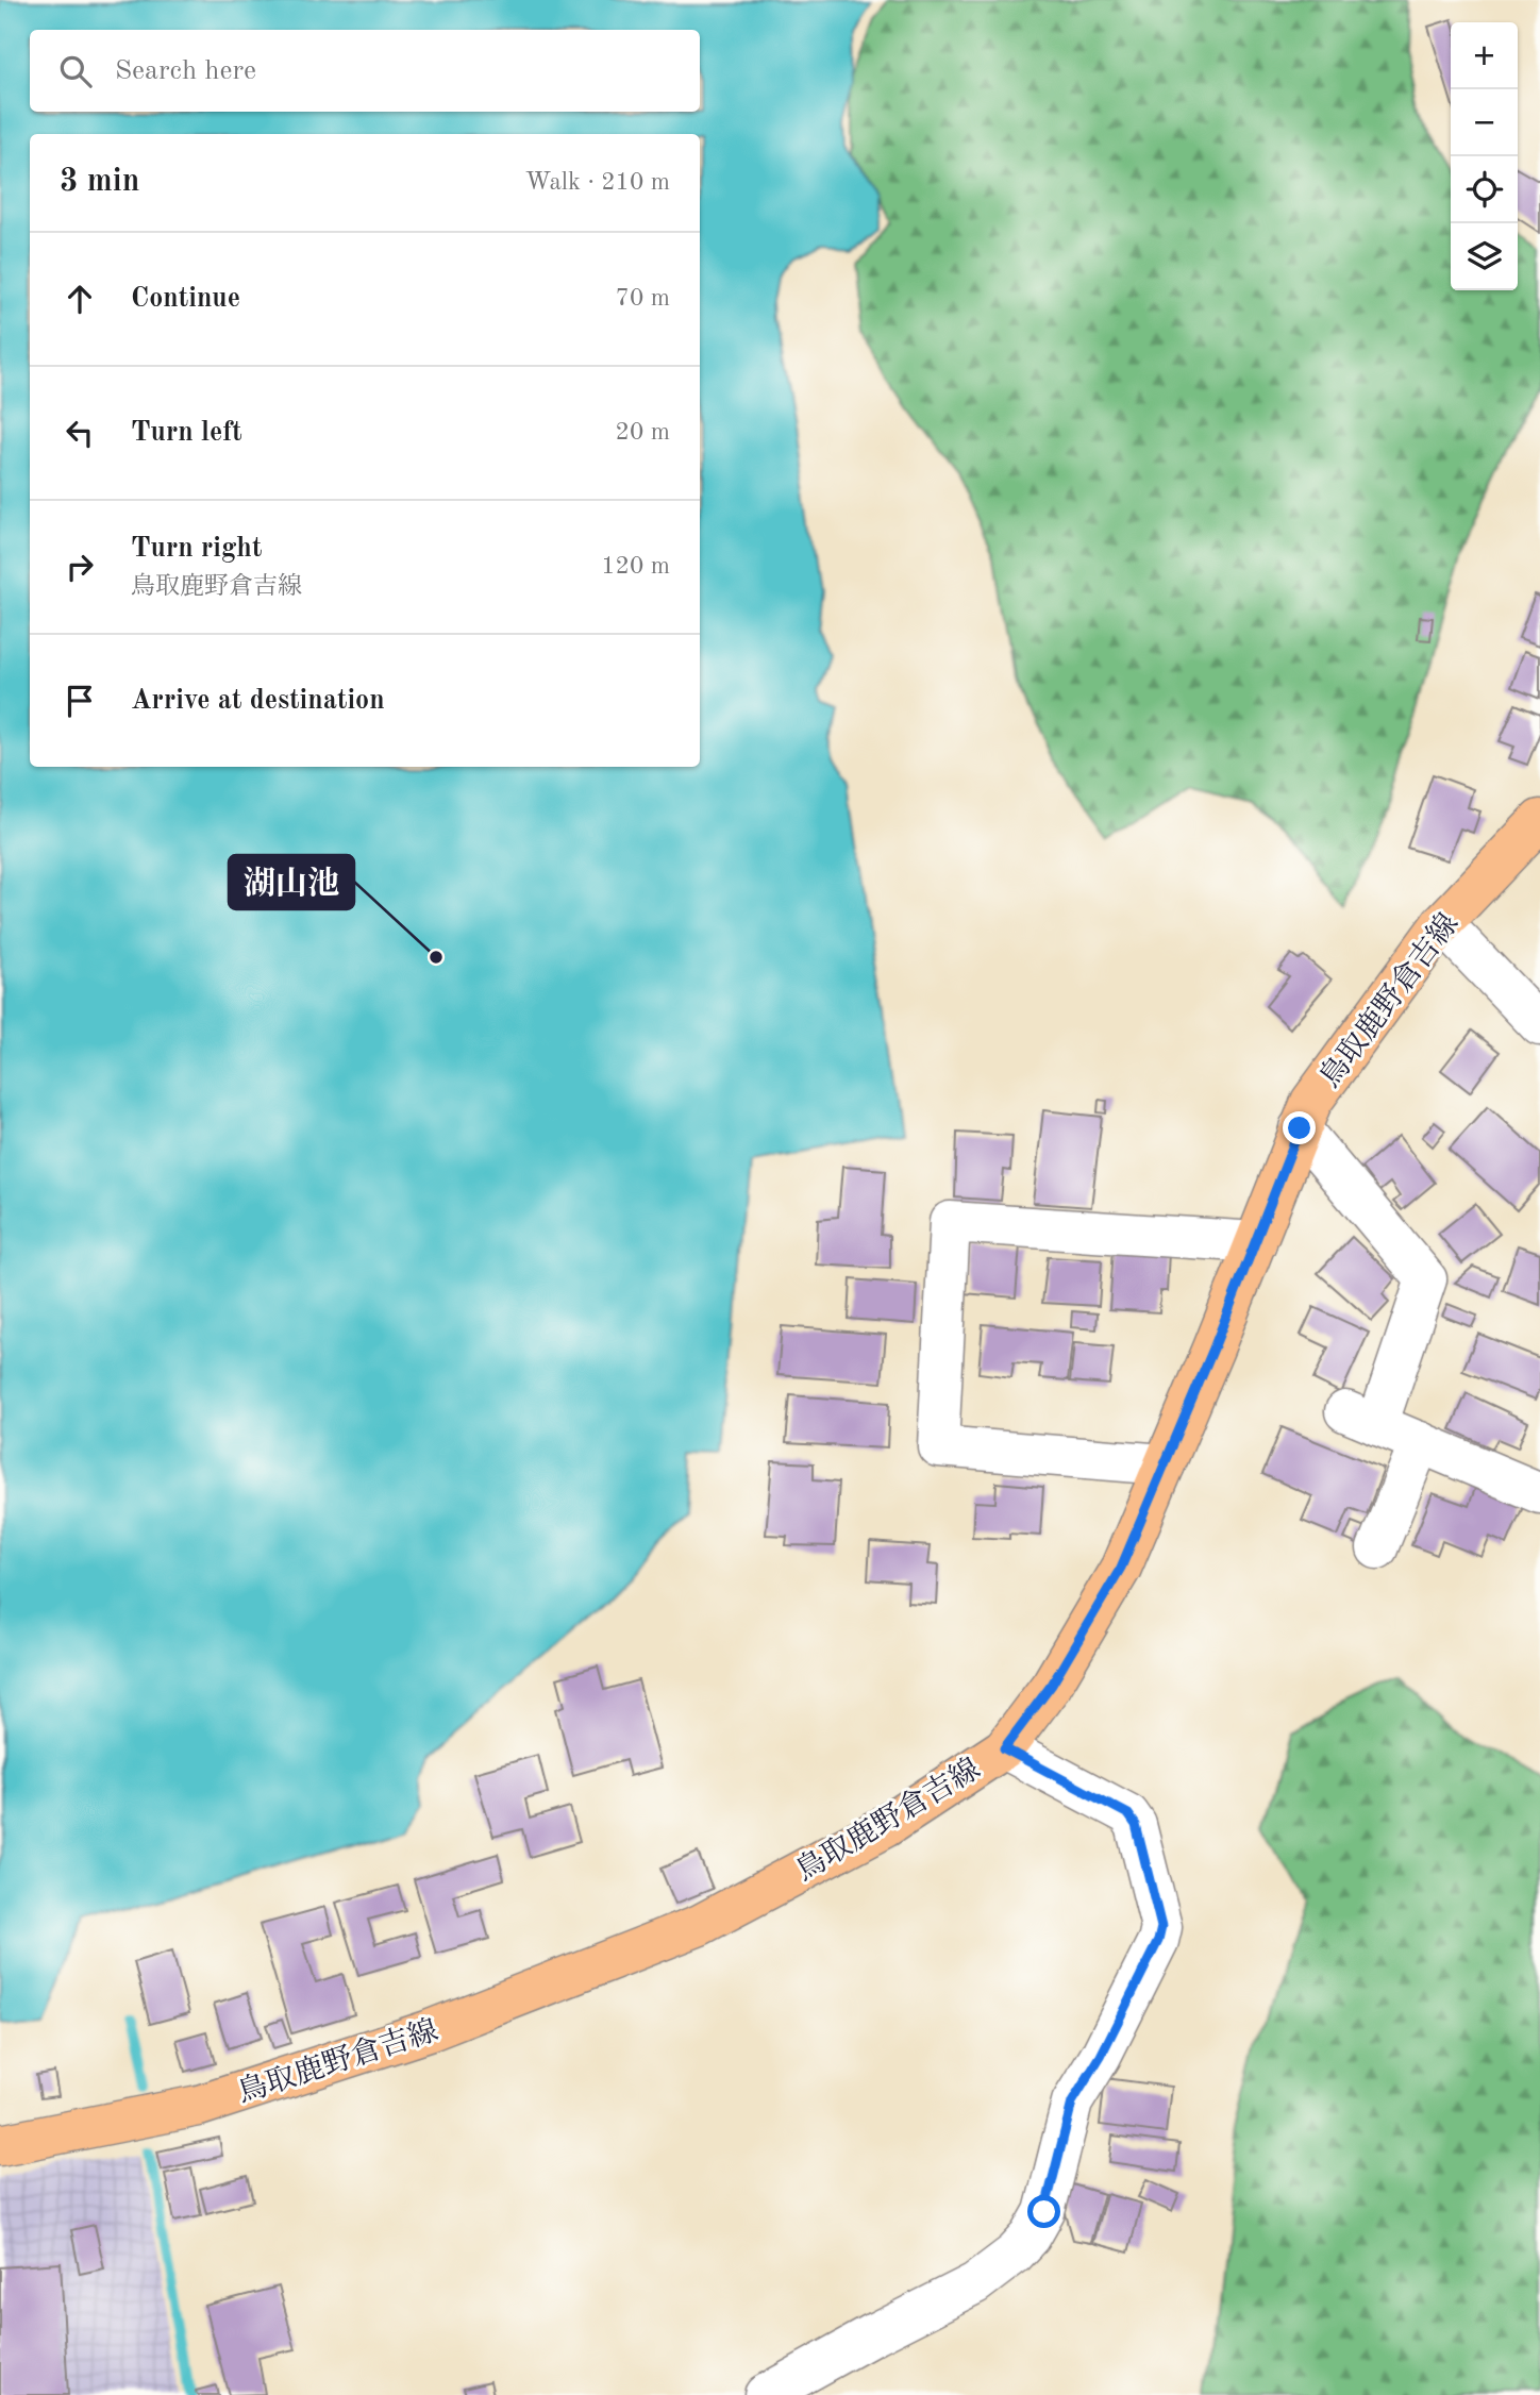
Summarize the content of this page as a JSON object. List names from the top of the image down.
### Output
{
  "streets": {
    "main road": ["鳥取鹿野倉吉線"]
  },
  "places": ["湖山池"],
  "page": {
    "map_buttons": ["+", "−"],
    "search": "Search here",
    "heading": ["3 min", "Walk · 210 m"],
    "list": [
      ["Continue", "70 m"],
      ["Turn left", "20 m"],
      ["Turn right", "鳥取鹿野倉吉線", "120 m"],
      "Arrive at destination"
    ]
  }
}
